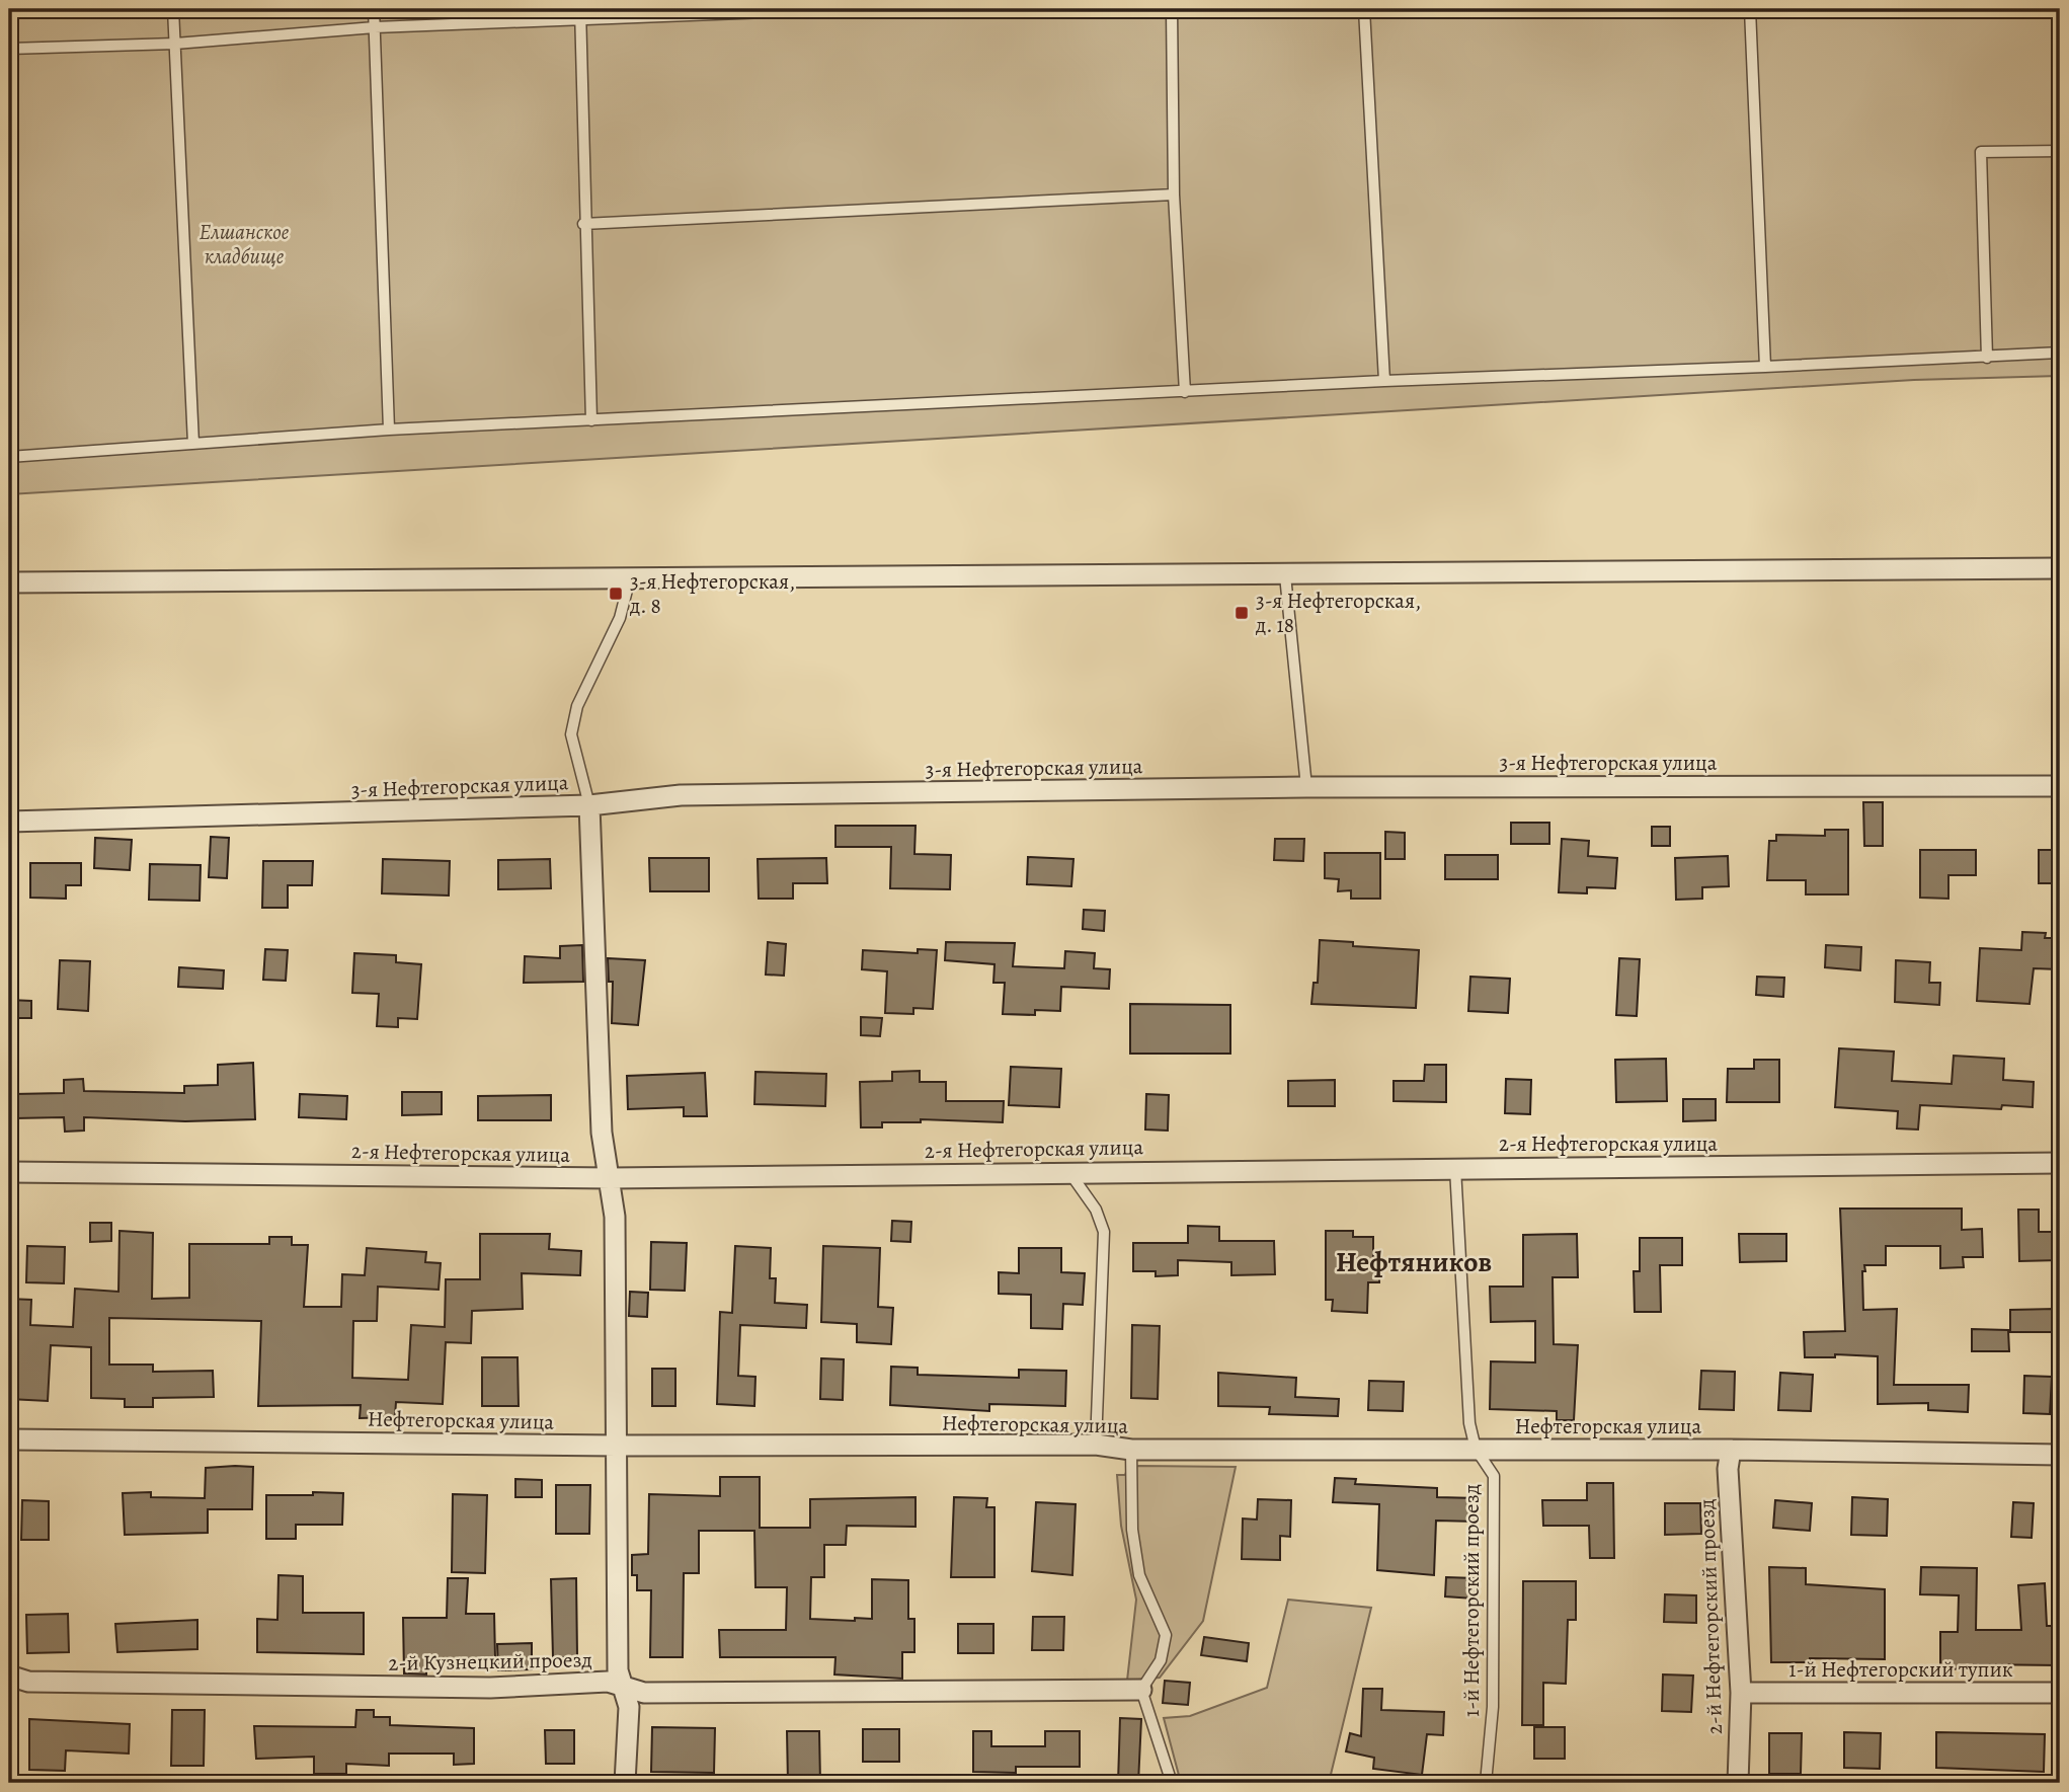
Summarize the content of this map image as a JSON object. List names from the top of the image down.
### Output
{
  "streets": {
    "street": [
      "3-я Нефтегорская улица",
      "2-я Нефтегорская улица",
      "Нефтегорская улица",
      "2-й Нефтегорский проезд",
      "2-й Кузнецкий проезд",
      "1-й Нефтегорский тупик"
    ],
    "lane": ["1-й Нефтегорский проезд"]
  },
  "crossings": [
    ["2-я Нефтегорская улица", "1-й Нефтегорский проезд"],
    ["Нефтегорская улица", "1-й Нефтегорский проезд"],
    ["Нефтегорская улица", "2-й Нефтегорский проезд"],
    ["2-й Нефтегорский проезд", "1-й Нефтегорский тупик"]
  ],
  "districts": ["Нефтяников"],
  "parks": ["Елшанское кладбище"],
  "places": {
    "transit": ["3-я Нефтегорская, д. 8", "3-я Нефтегорская, д. 18"]
  }
}
